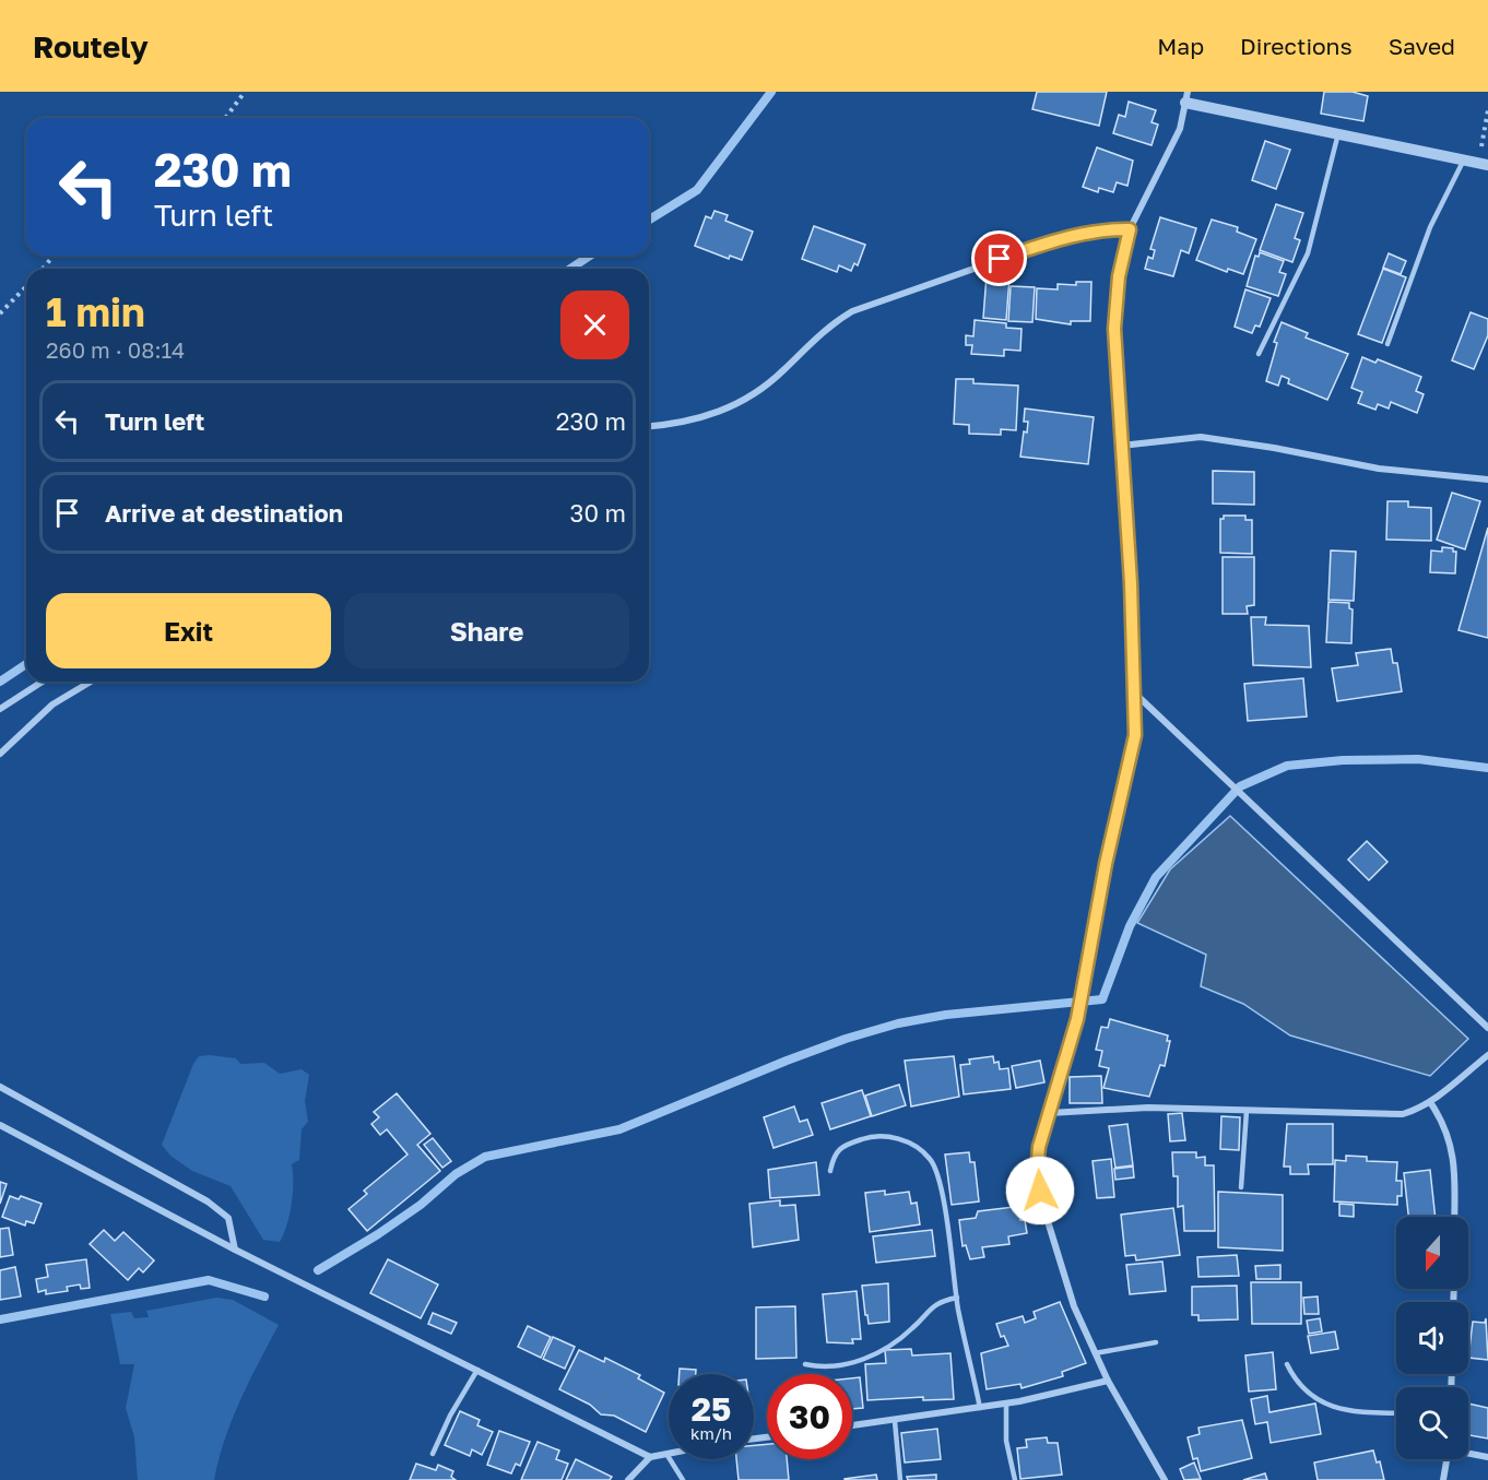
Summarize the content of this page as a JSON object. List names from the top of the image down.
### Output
{
  "north": "bottom",
  "page": {
    "header": "Routely",
    "nav": ["Map", "Directions", "Saved"],
    "turn": ["230 m", "Turn left"],
    "heading": ["1 min", "260 m · 08:14"],
    "list": [
      {
        "name": "Turn left",
        "value": "230 m"
      },
      {
        "name": "Arrive at destination",
        "value": "30 m"
      }
    ],
    "buttons": ["Exit", "Share"],
    "speed": "25 km/h",
    "limit": "30"
  }
}
